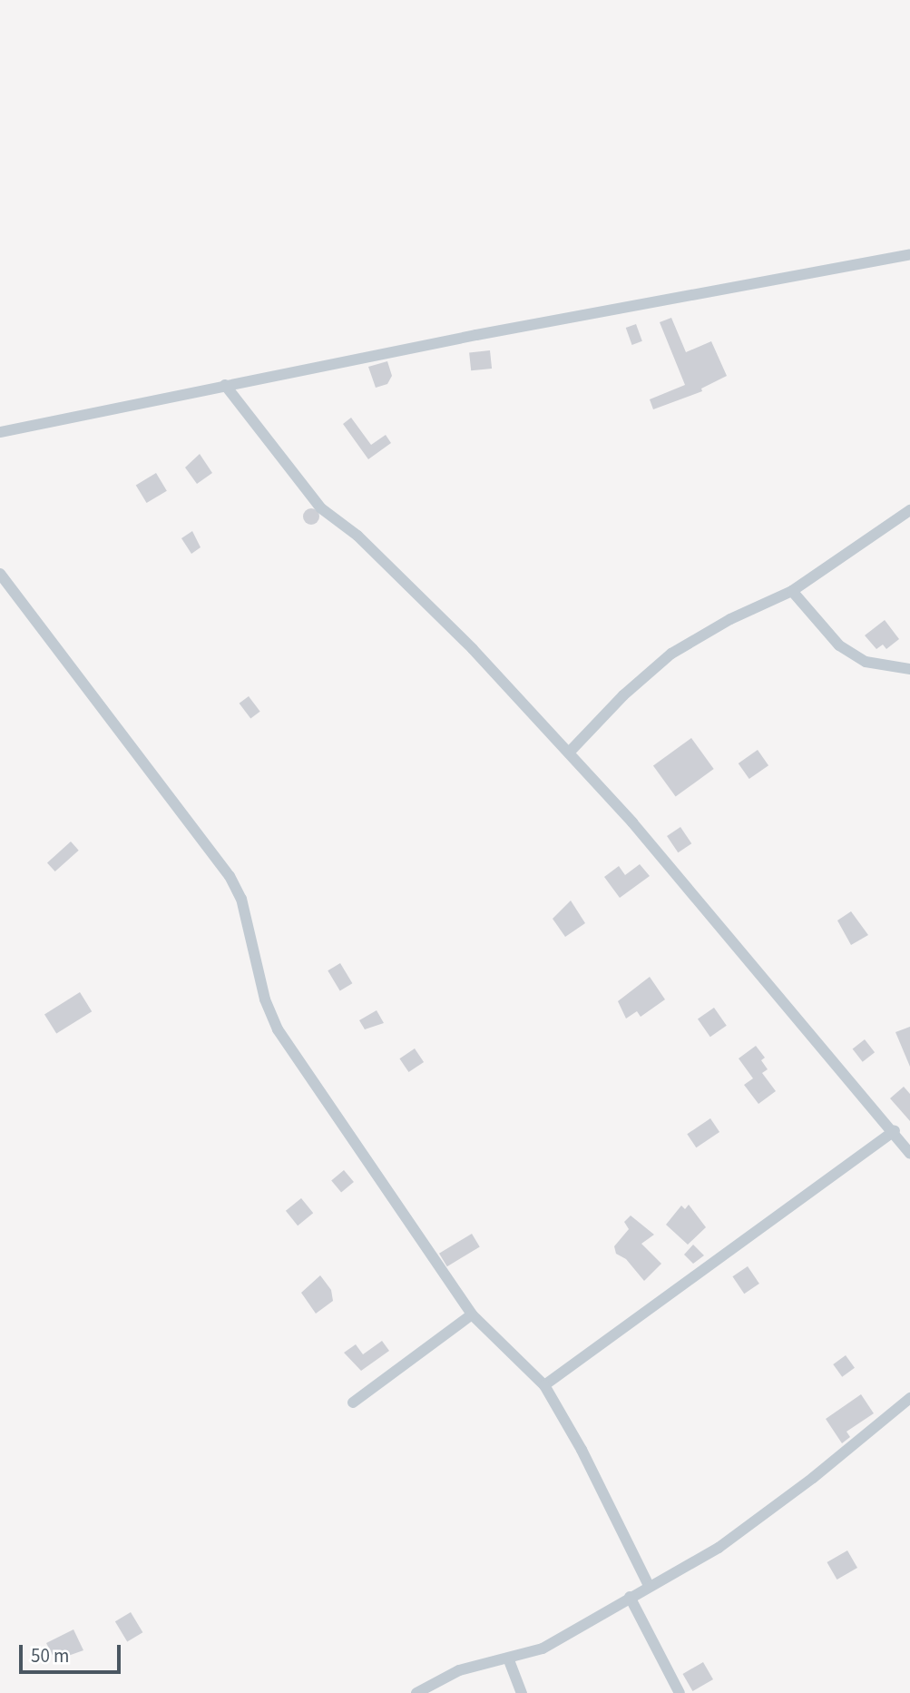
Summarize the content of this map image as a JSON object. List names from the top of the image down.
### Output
{
  "scale_bar": "50 m"
}
